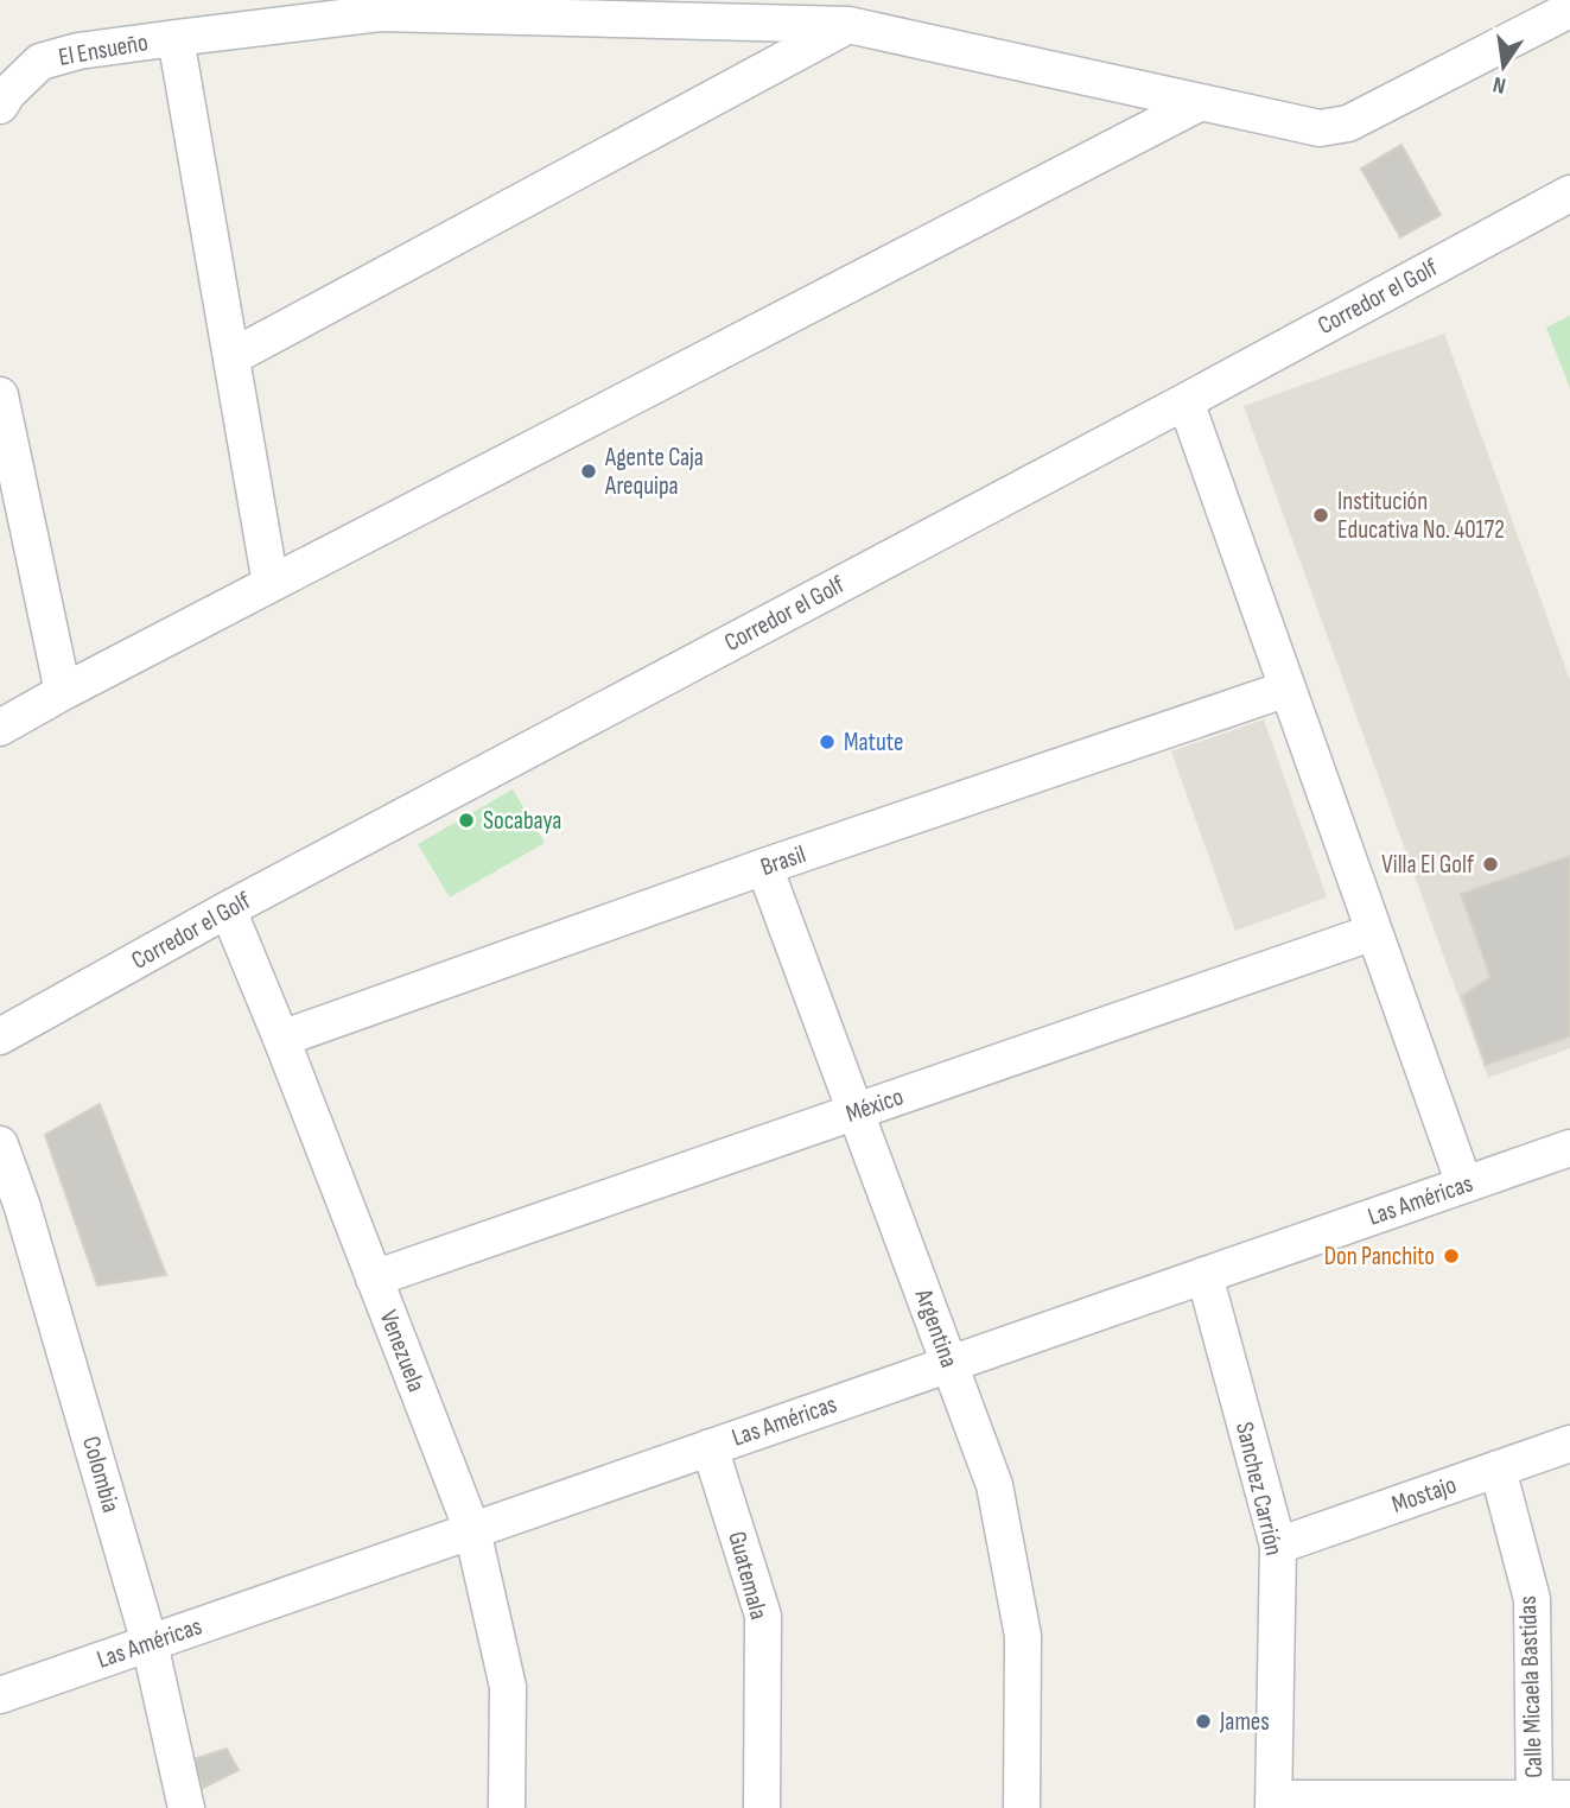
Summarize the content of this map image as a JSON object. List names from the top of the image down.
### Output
{
  "streets": {
    "street": [
      "El Ensueño",
      "Corredor el Golf",
      "Brasil",
      "México",
      "Las Américas",
      "Argentina",
      "Venezuela",
      "Colombia",
      "Sanchez Carrión",
      "Mostajo",
      "Guatemala",
      "Calle Micaela Bastidas"
    ]
  },
  "crossings": [
    ["Corredor el Golf", "Venezuela"],
    ["Brasil", "Argentina"],
    ["Brasil", "Venezuela"],
    ["México", "Argentina"],
    ["México", "Venezuela"],
    ["Las Américas", "Argentina"],
    ["Las Américas", "Venezuela"],
    ["Las Américas", "Colombia"],
    ["Las Américas", "Sanchez Carrión"],
    ["Las Américas", "Guatemala"],
    ["Sanchez Carrión", "Mostajo"],
    ["Mostajo", "Calle Micaela Bastidas"]
  ],
  "places": [
    "Agente Caja Arequipa",
    "Institución Educativa No. 40172",
    "Matute",
    "Socabaya",
    "Villa El Golf",
    "Don Panchito",
    "James"
  ],
  "north": "bottom"
}
